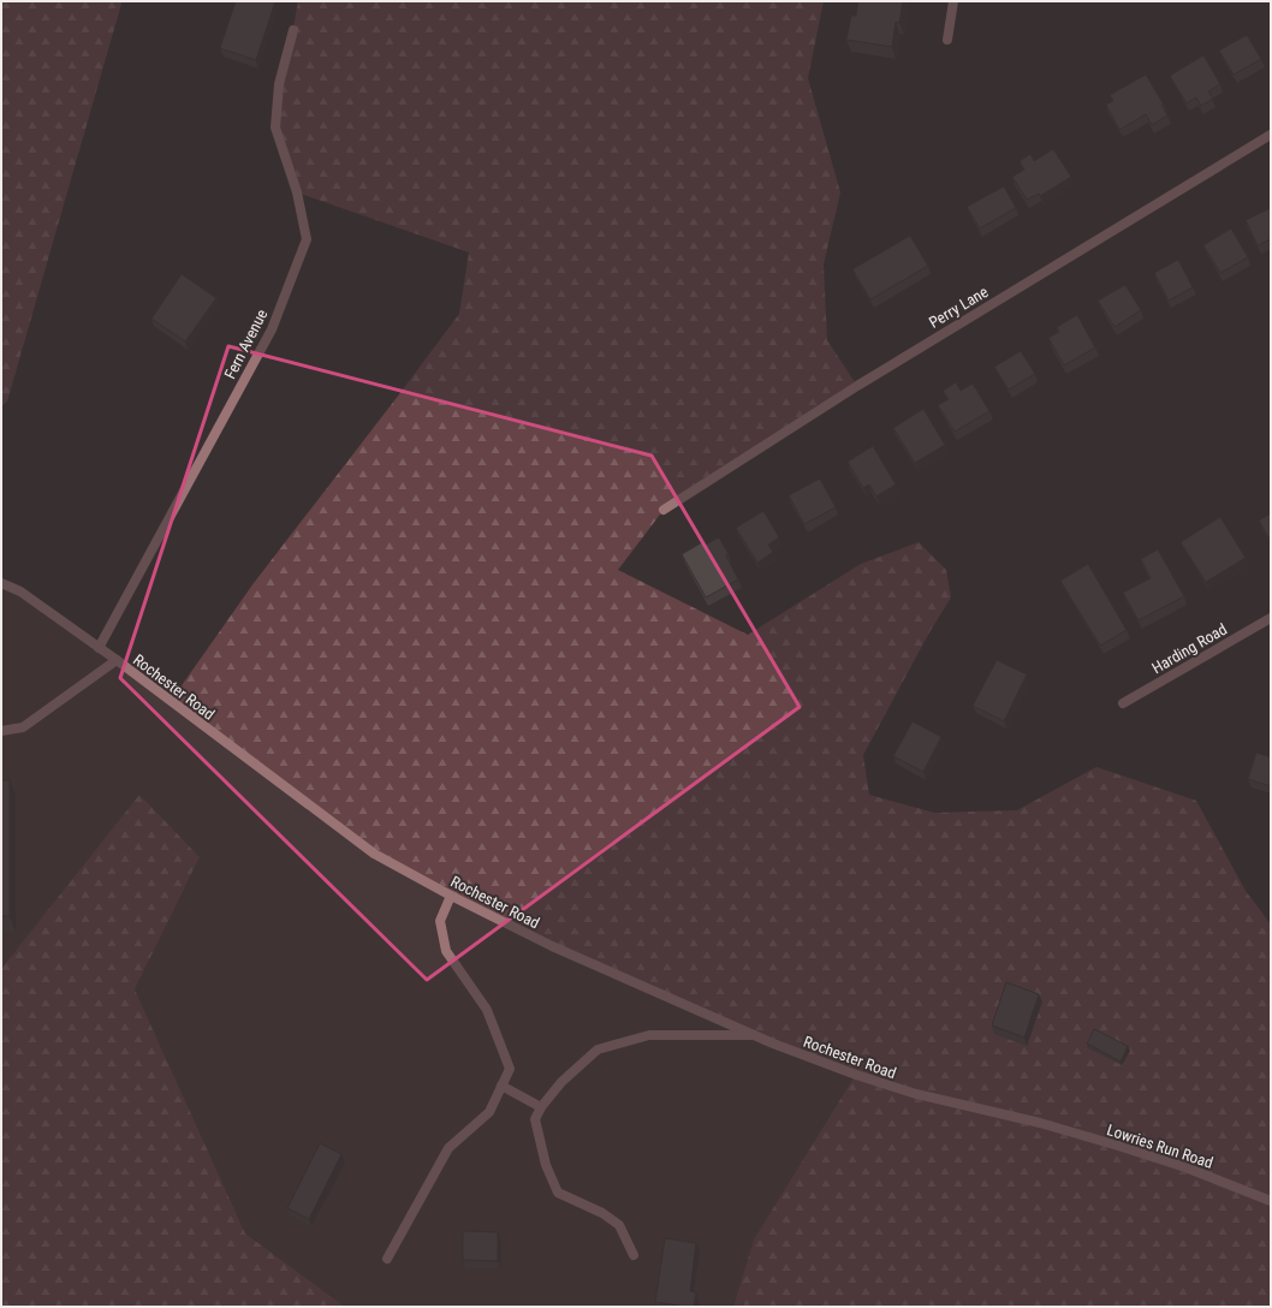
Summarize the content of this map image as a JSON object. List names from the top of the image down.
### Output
{
  "streets": {
    "street": [
      "Perry Lane",
      "Fern Avenue",
      "Harding Road",
      "Rochester Road",
      "Lowries Run Road"
    ]
  },
  "crossings": [
    ["Fern Avenue", "Rochester Road"],
    ["Rochester Road", "Lowries Run Road"]
  ]
}
